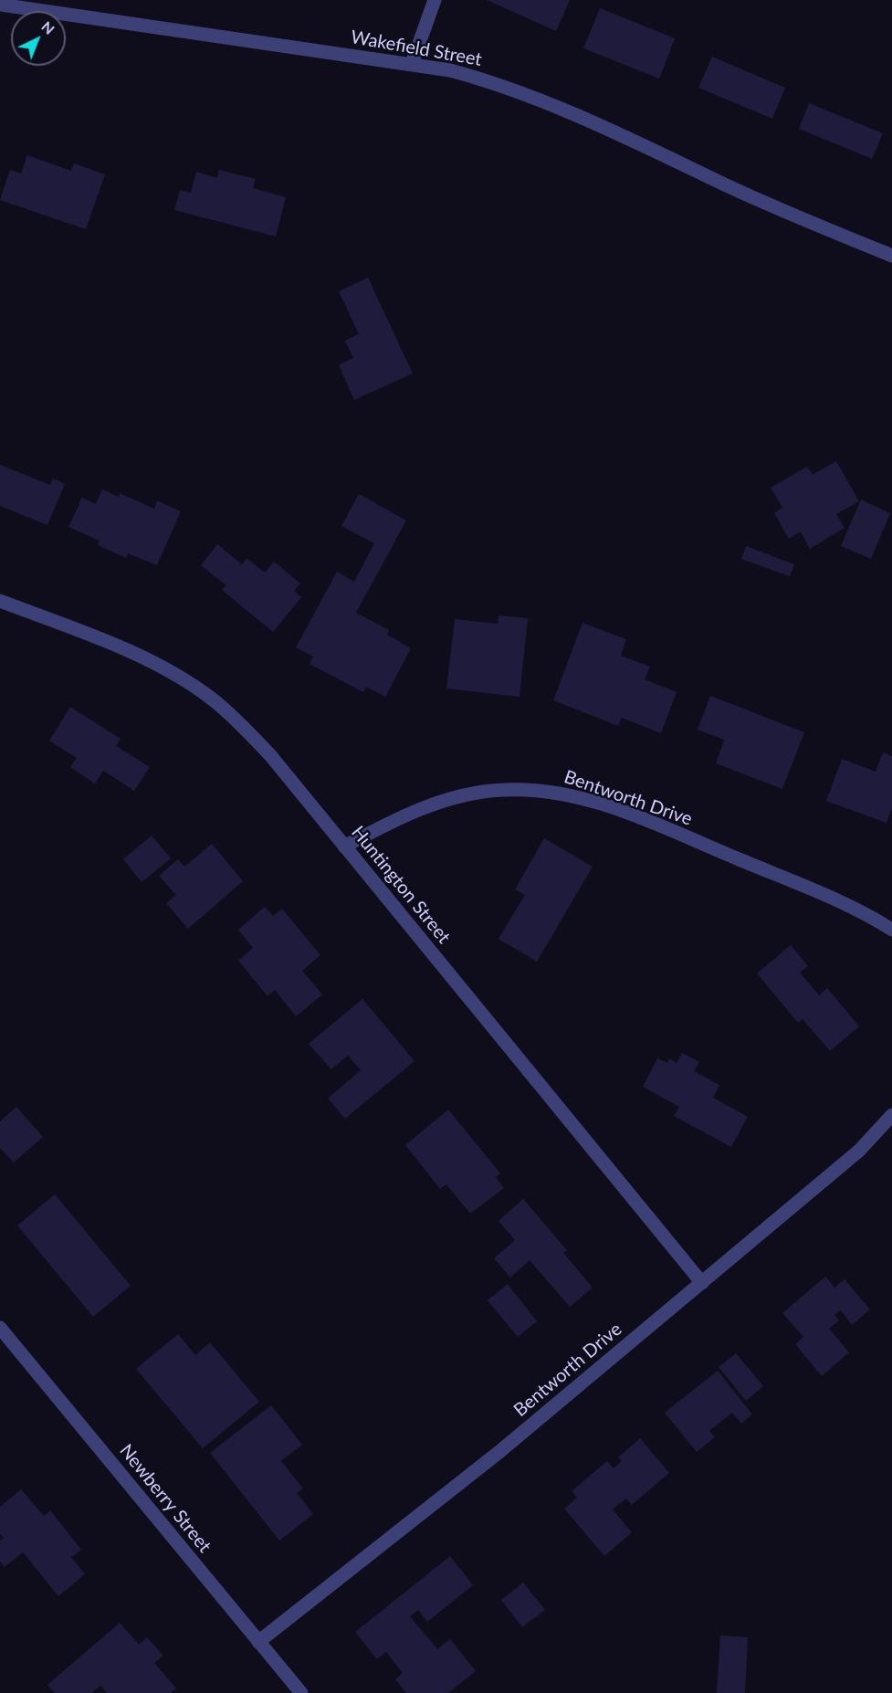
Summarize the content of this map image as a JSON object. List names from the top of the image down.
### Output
{
  "streets": {
    "street": [
      "Wakefield Street",
      "Bentworth Drive",
      "Huntington Street",
      "Newberry Street"
    ]
  },
  "crossings": [
    ["Bentworth Drive", "Huntington Street"],
    ["Bentworth Drive", "Newberry Street"]
  ],
  "north": "top right"
}
